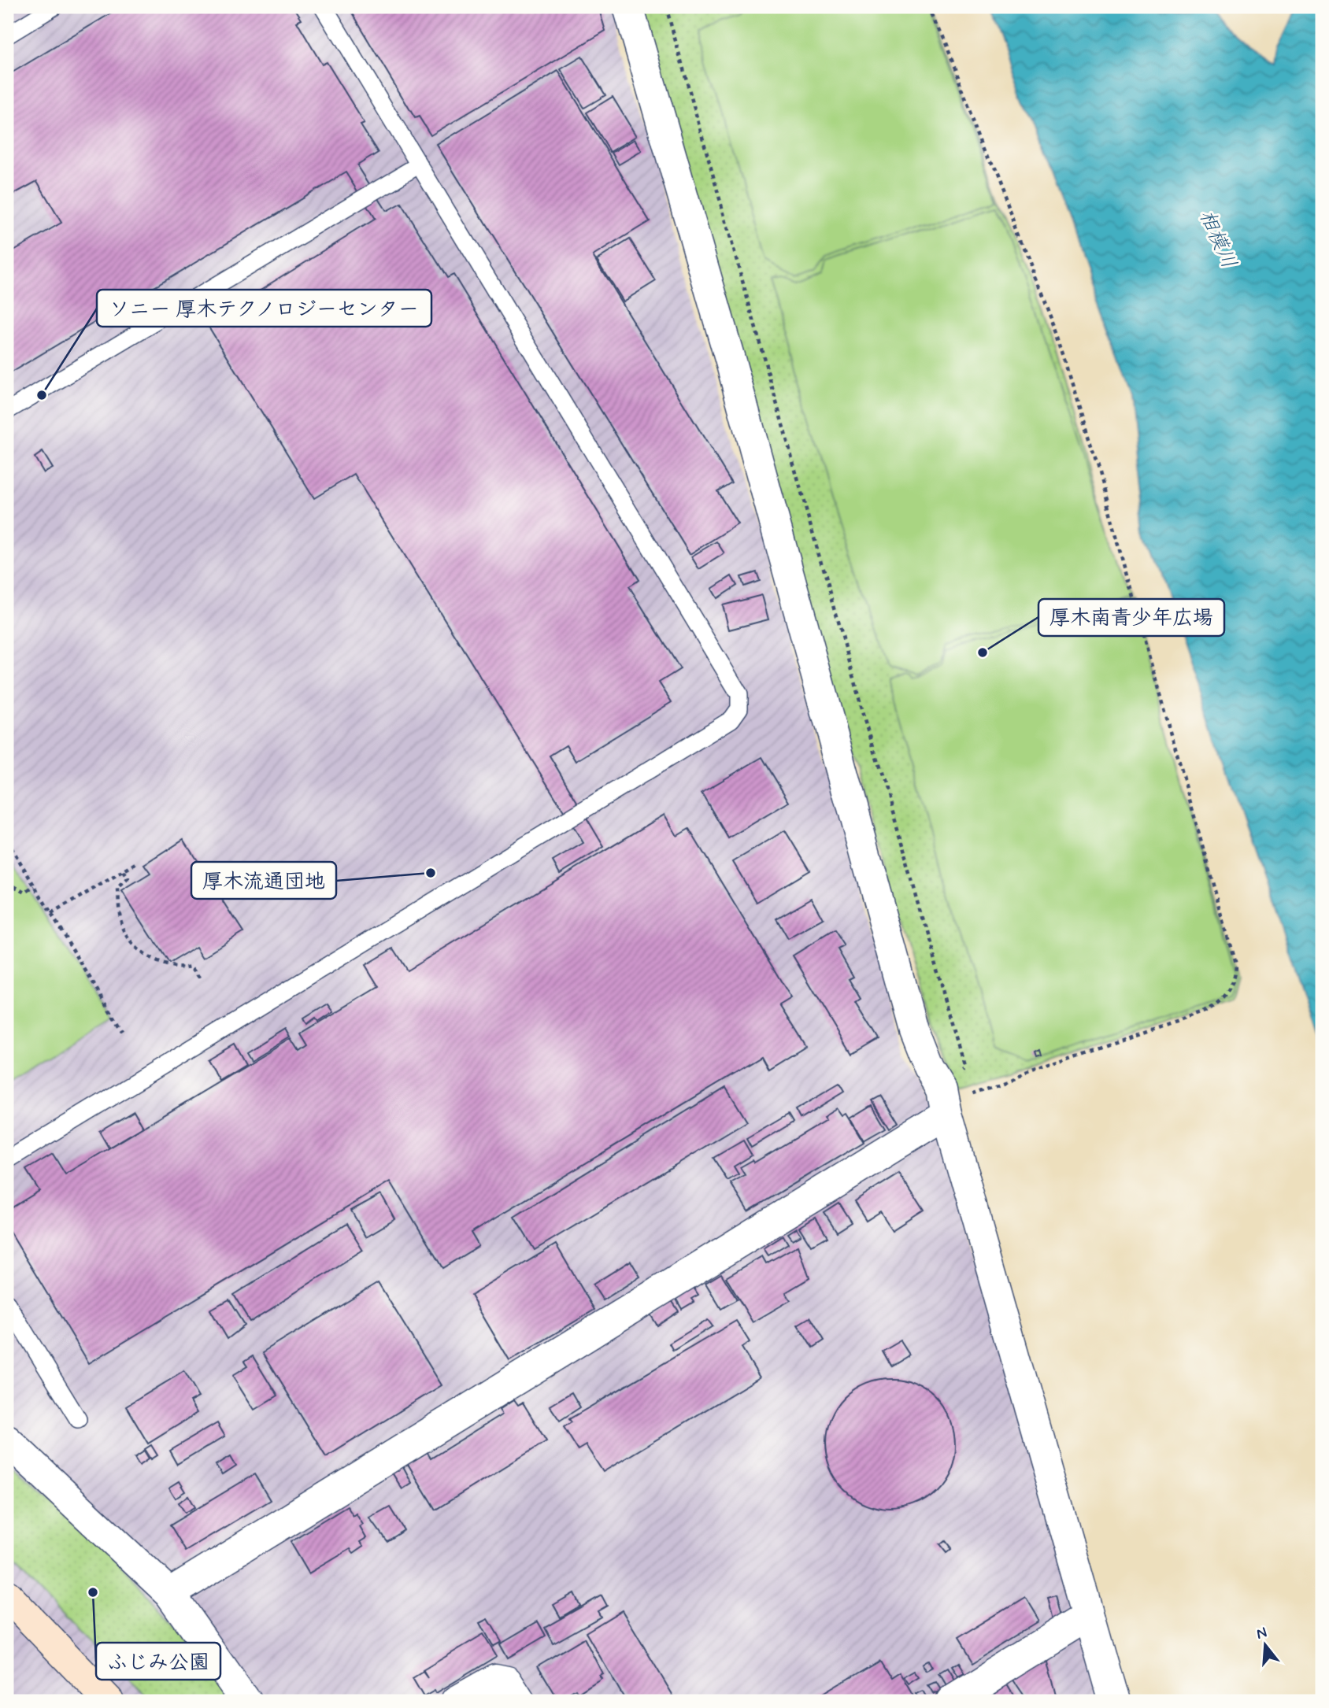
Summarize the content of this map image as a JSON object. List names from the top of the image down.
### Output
{
  "water": ["相模川"],
  "places": [
    "ソニー 厚木テクノロジーセンター",
    "厚木南青少年広場",
    "厚木流通団地",
    "ふじみ公園"
  ],
  "north": "top"
}
